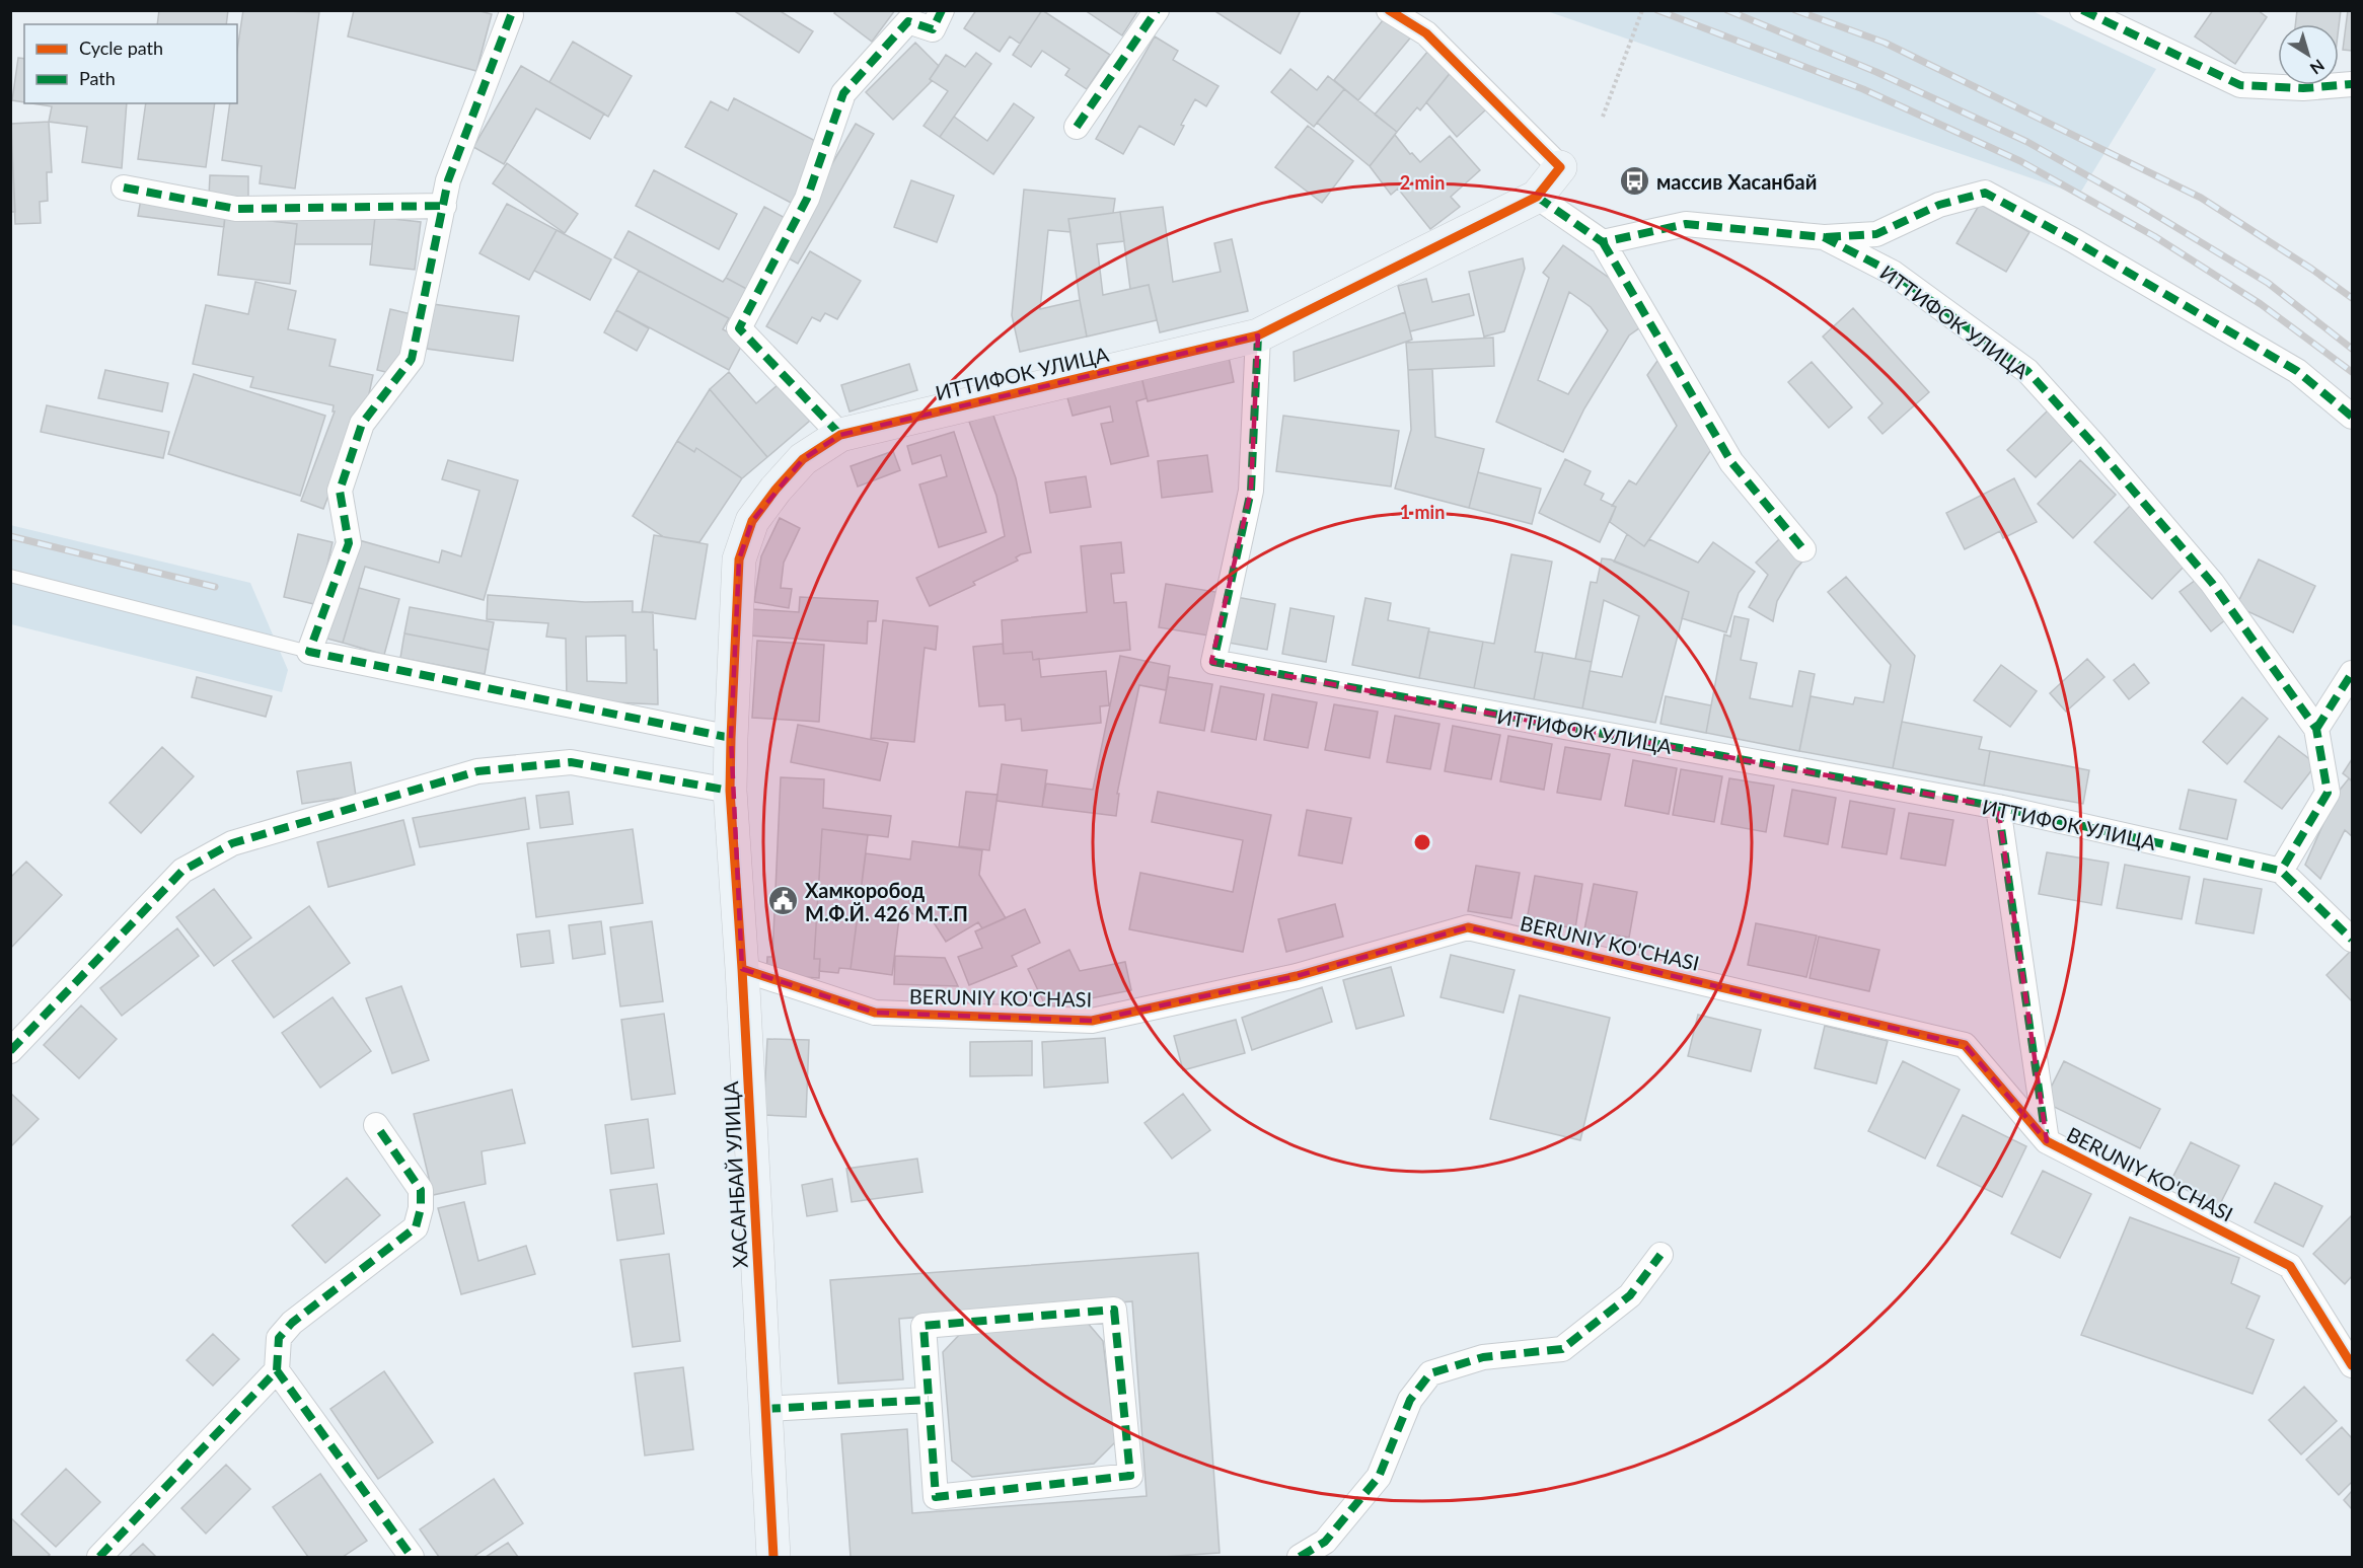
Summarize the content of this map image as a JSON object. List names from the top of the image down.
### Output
{
  "streets": {
    "street": ["ИТТИФОК УЛИЦА", "BERUNIY KO'CHASI", "ХАСАНБАЙ УЛИЦА"]
  },
  "crossings": [
    ["ИТТИФОК УЛИЦА", "ХАСАНБАЙ УЛИЦА"],
    ["BERUNIY KO'CHASI", "ХАСАНБАЙ УЛИЦА"]
  ],
  "places": {
    "bus stop": ["массив Хасанбай"],
    "public building": ["Хамкоробод М.Ф.Й. 426 М.Т.П"]
  },
  "legend": ["Cycle path", "Path"],
  "north": "bottom right",
  "rings": ["2 min", "1 min"]
}
